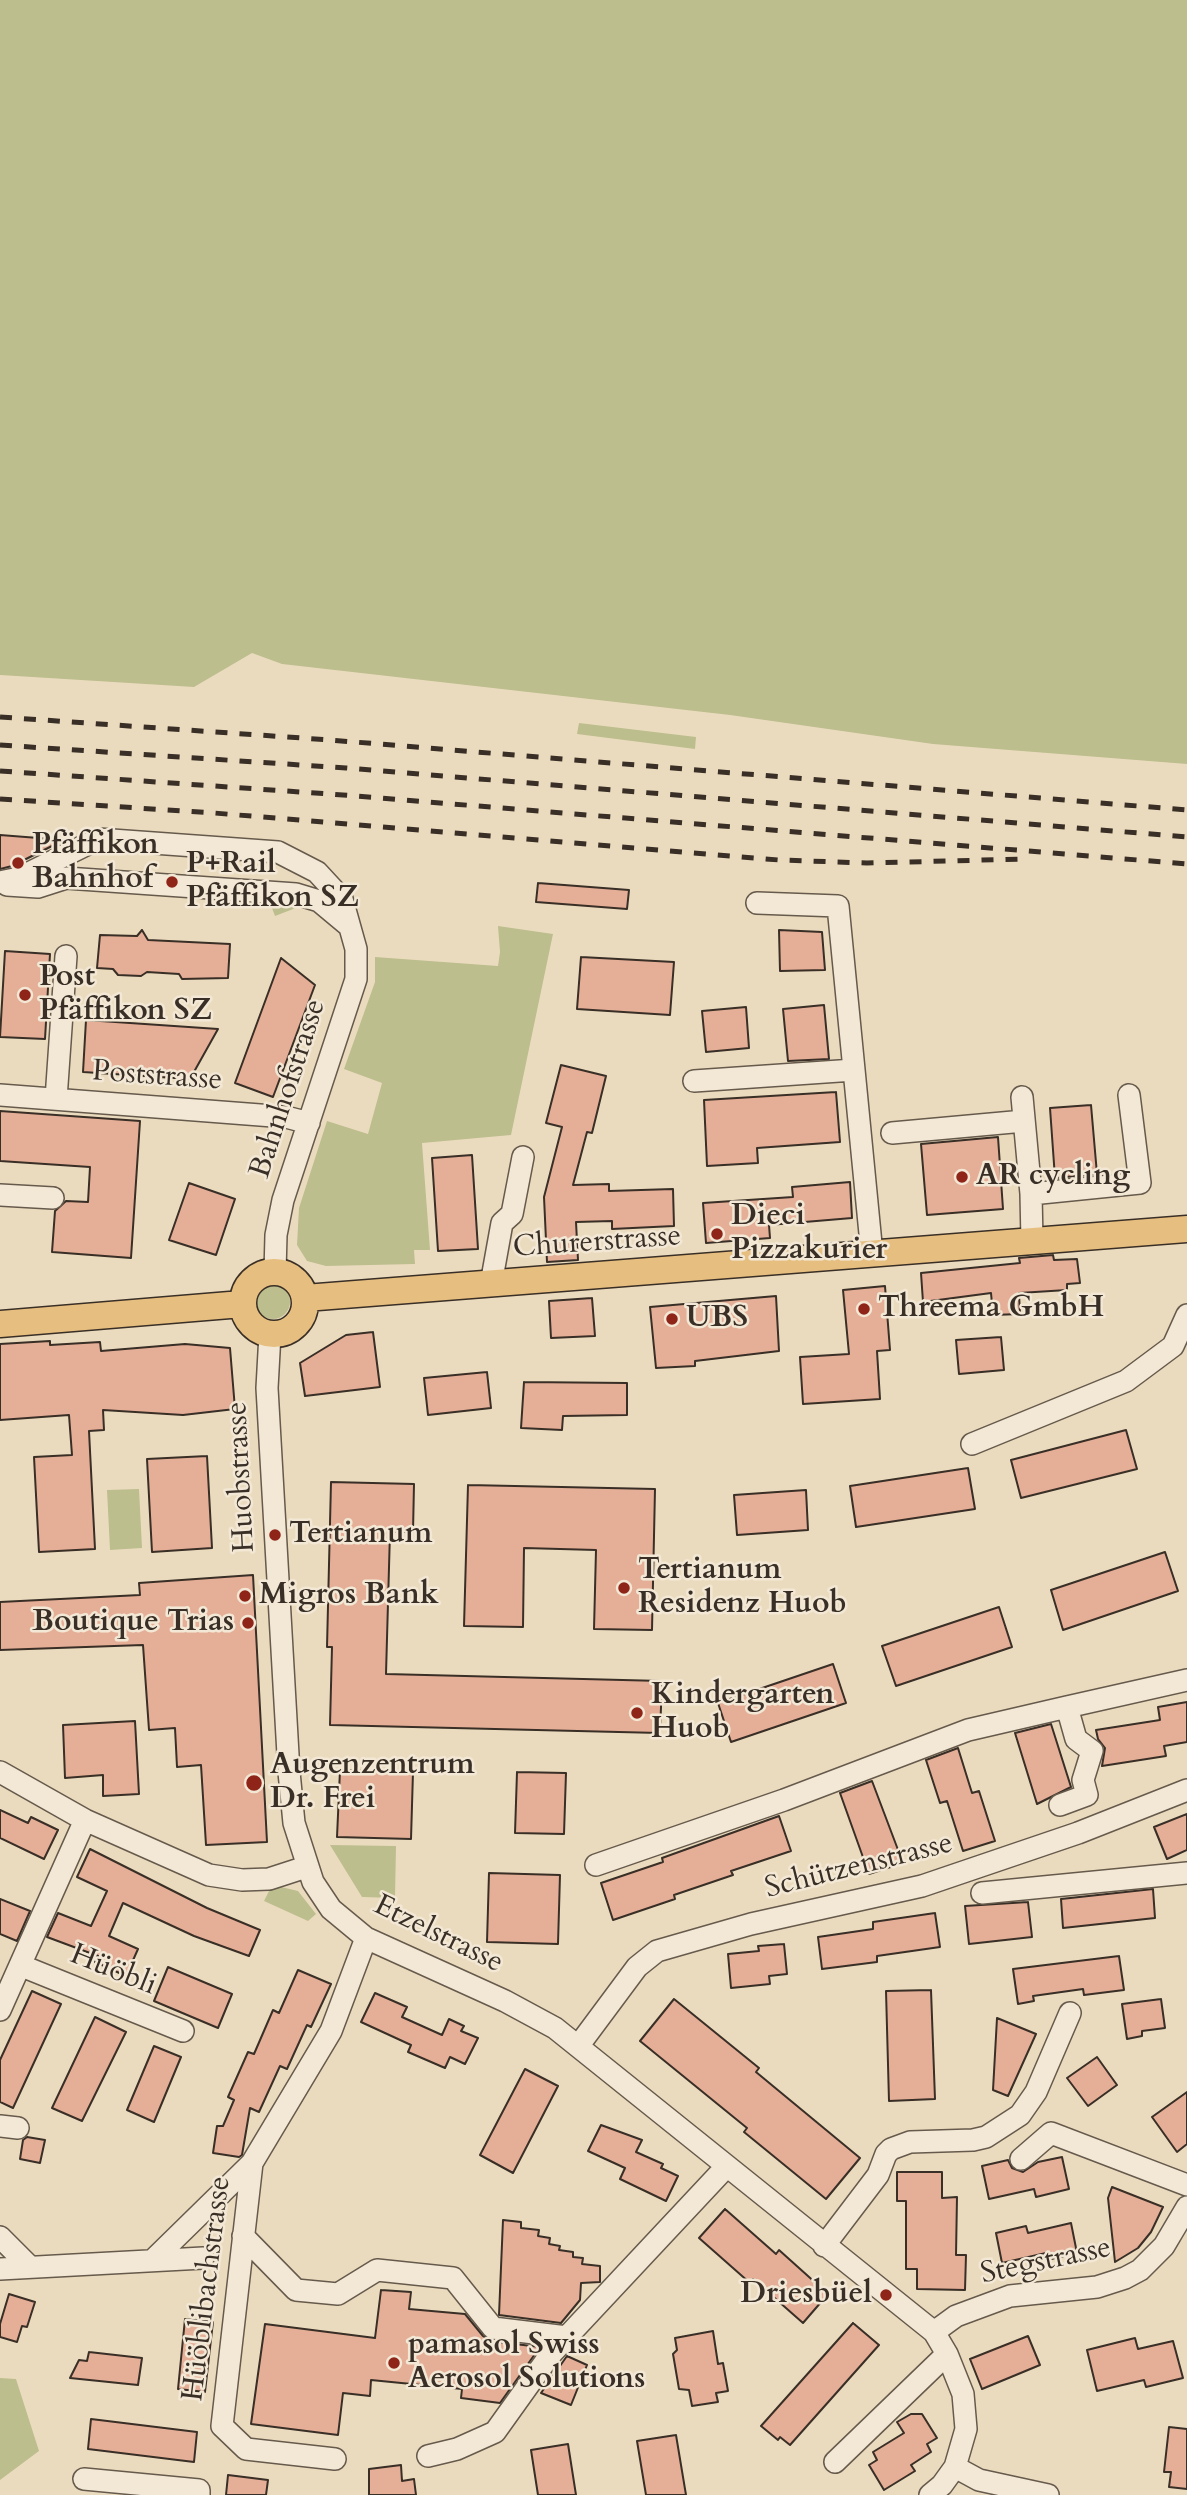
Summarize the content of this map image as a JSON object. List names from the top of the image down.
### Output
{
  "streets": {
    "main road": ["Churerstrasse"],
    "street": [
      "Poststrasse",
      "Bahnhofstrasse",
      "Huobstrasse",
      "Schützenstrasse",
      "Etzelstrasse",
      "Hüöbli",
      "Stegstrasse",
      "Hüöblibachstrasse"
    ]
  },
  "crossings": [
    ["Poststrasse", "Bahnhofstrasse"],
    ["Bahnhofstrasse", "Churerstrasse"],
    ["Bahnhofstrasse", "Huobstrasse"],
    ["Churerstrasse", "Huobstrasse"],
    ["Huobstrasse", "Etzelstrasse"],
    ["Schützenstrasse", "Etzelstrasse"],
    ["Etzelstrasse", "Stegstrasse"],
    ["Etzelstrasse", "Hüöblibachstrasse"]
  ],
  "places": [
    "Pfäffikon Bahnhof",
    "P+Rail Pfäffikon SZ",
    "Post Pfäffikon SZ",
    "AR cycling",
    "Dieci Pizzakurier",
    "Threema GmbH",
    "UBS",
    "Tertianum",
    "Tertianum Residenz Huob",
    "Migros Bank",
    "Boutique Trias",
    "Kindergarten Huob",
    "Augenzentrum Dr. Frei",
    "Driesbüel",
    "pamasol Swiss Aerosol Solutions"
  ]
}
